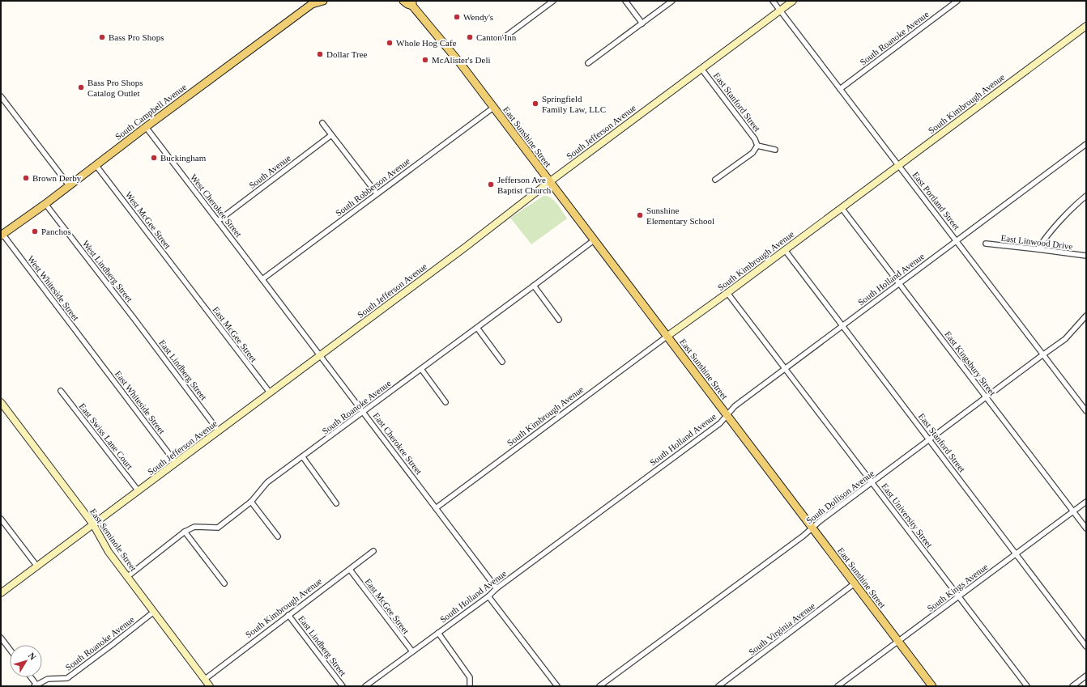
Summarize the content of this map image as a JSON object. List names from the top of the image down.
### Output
{
  "streets": {
    "main road": ["South Campbell Avenue", "East Sunshine Street"],
    "street": [
      "South Roanoke Avenue",
      "East Stanford Street",
      "South Kimbrough Avenue",
      "South Jefferson Avenue",
      "South Avenue",
      "South Robberson Avenue",
      "East Portland Street",
      "West Cherokee Street",
      "West McGee Street",
      "East Linwood Drive",
      "West Lindberg Street",
      "South Holland Avenue",
      "West Whiteside Street",
      "East McGee Street",
      "East Kingsbury Street",
      "East Lindberg Street",
      "East Whiteside Street",
      "East Swiss Lane Court",
      "East Cherokee Street",
      "South Dollison Avenue",
      "East University Street",
      "East Seminole Street",
      "South Kings Avenue",
      "South Virginia Avenue"
    ]
  },
  "crossings": [
    ["South Roanoke Avenue", "East Sunshine Street"],
    ["South Roanoke Avenue", "East Portland Street"],
    ["South Roanoke Avenue", "East Cherokee Street"],
    ["South Roanoke Avenue", "East Seminole Street"],
    ["East Stanford Street", "South Kimbrough Avenue"],
    ["East Stanford Street", "South Jefferson Avenue"],
    ["East Stanford Street", "South Holland Avenue"],
    ["East Stanford Street", "South Dollison Avenue"],
    ["East Stanford Street", "South Kings Avenue"],
    ["South Kimbrough Avenue", "East Sunshine Street"],
    ["South Kimbrough Avenue", "East Portland Street"],
    ["South Kimbrough Avenue", "East McGee Street"],
    ["South Kimbrough Avenue", "East Kingsbury Street"],
    ["South Kimbrough Avenue", "East Lindberg Street"],
    ["South Kimbrough Avenue", "East Cherokee Street"],
    ["South Kimbrough Avenue", "East University Street"],
    ["South Kimbrough Avenue", "East Seminole Street"],
    ["South Campbell Avenue", "West Cherokee Street"],
    ["South Campbell Avenue", "West McGee Street"],
    ["South Campbell Avenue", "West Lindberg Street"],
    ["South Campbell Avenue", "West Whiteside Street"],
    ["South Jefferson Avenue", "East Sunshine Street"],
    ["South Jefferson Avenue", "East Portland Street"],
    ["South Jefferson Avenue", "East McGee Street"],
    ["South Jefferson Avenue", "East Lindberg Street"],
    ["South Jefferson Avenue", "East Whiteside Street"],
    ["South Jefferson Avenue", "East Swiss Lane Court"],
    ["South Jefferson Avenue", "East Cherokee Street"],
    ["South Jefferson Avenue", "East Seminole Street"],
    ["East Sunshine Street", "South Robberson Avenue"],
    ["East Sunshine Street", "South Holland Avenue"],
    ["East Sunshine Street", "South Dollison Avenue"],
    ["East Sunshine Street", "South Kings Avenue"],
    ["East Sunshine Street", "South Virginia Avenue"],
    ["South Avenue", "West Cherokee Street"],
    ["South Robberson Avenue", "East Cherokee Street"],
    ["East Portland Street", "South Holland Avenue"],
    ["East Portland Street", "South Dollison Avenue"],
    ["West Cherokee Street", "East Cherokee Street"],
    ["West McGee Street", "East McGee Street"],
    ["West Lindberg Street", "East Lindberg Street"],
    ["South Holland Avenue", "East McGee Street"],
    ["South Holland Avenue", "East Kingsbury Street"],
    ["South Holland Avenue", "East Cherokee Street"],
    ["South Holland Avenue", "East University Street"],
    ["West Whiteside Street", "East Whiteside Street"],
    ["East Kingsbury Street", "South Dollison Avenue"],
    ["East Kingsbury Street", "South Kings Avenue"],
    ["South Dollison Avenue", "East University Street"],
    ["East University Street", "South Kings Avenue"]
  ],
  "places": [
    "Wendy's",
    "Bass Pro Shops",
    "Canton Inn",
    "Whole Hog Cafe",
    "Dollar Tree",
    "McAlister's Deli",
    "Bass Pro Shops Catalog Outlet",
    "Springfield Family Law, LLC",
    "Buckingham",
    "Brown Derby",
    "Jefferson Ave Baptist Church",
    "Sunshine Elementary School",
    "Panchos"
  ],
  "north": "top right"
}
